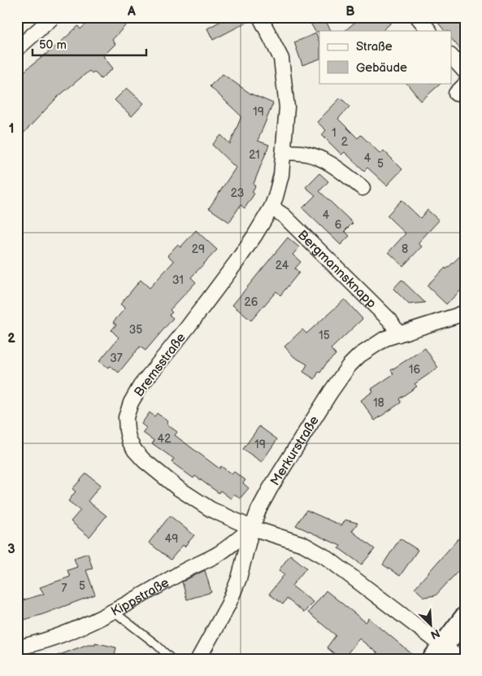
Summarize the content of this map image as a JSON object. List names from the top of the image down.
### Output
{
  "streets": {
    "street": [
      "Bergmannsknapp",
      "Bremsstraße",
      "Merkurstraße",
      "Kippstraße"
    ]
  },
  "crossings": [
    ["Bergmannsknapp", "Bremsstraße"],
    ["Bergmannsknapp", "Merkurstraße"],
    ["Bremsstraße", "Merkurstraße"],
    ["Bremsstraße", "Kippstraße"],
    ["Merkurstraße", "Kippstraße"]
  ],
  "house_numbers": [
    "19",
    "1",
    "2",
    "21",
    "4",
    "5",
    "23",
    "4",
    "6",
    "29",
    "8",
    "24",
    "31",
    "26",
    "35",
    "15",
    "37",
    "16",
    "18",
    "42",
    "19",
    "49",
    "5",
    "7"
  ],
  "legend": ["Straße", "Gebäude"],
  "scale_bar": "50 m",
  "north": "bottom right",
  "grid": {
    "columns": ["A", "B"],
    "rows": ["1", "2", "3"]
  }
}
